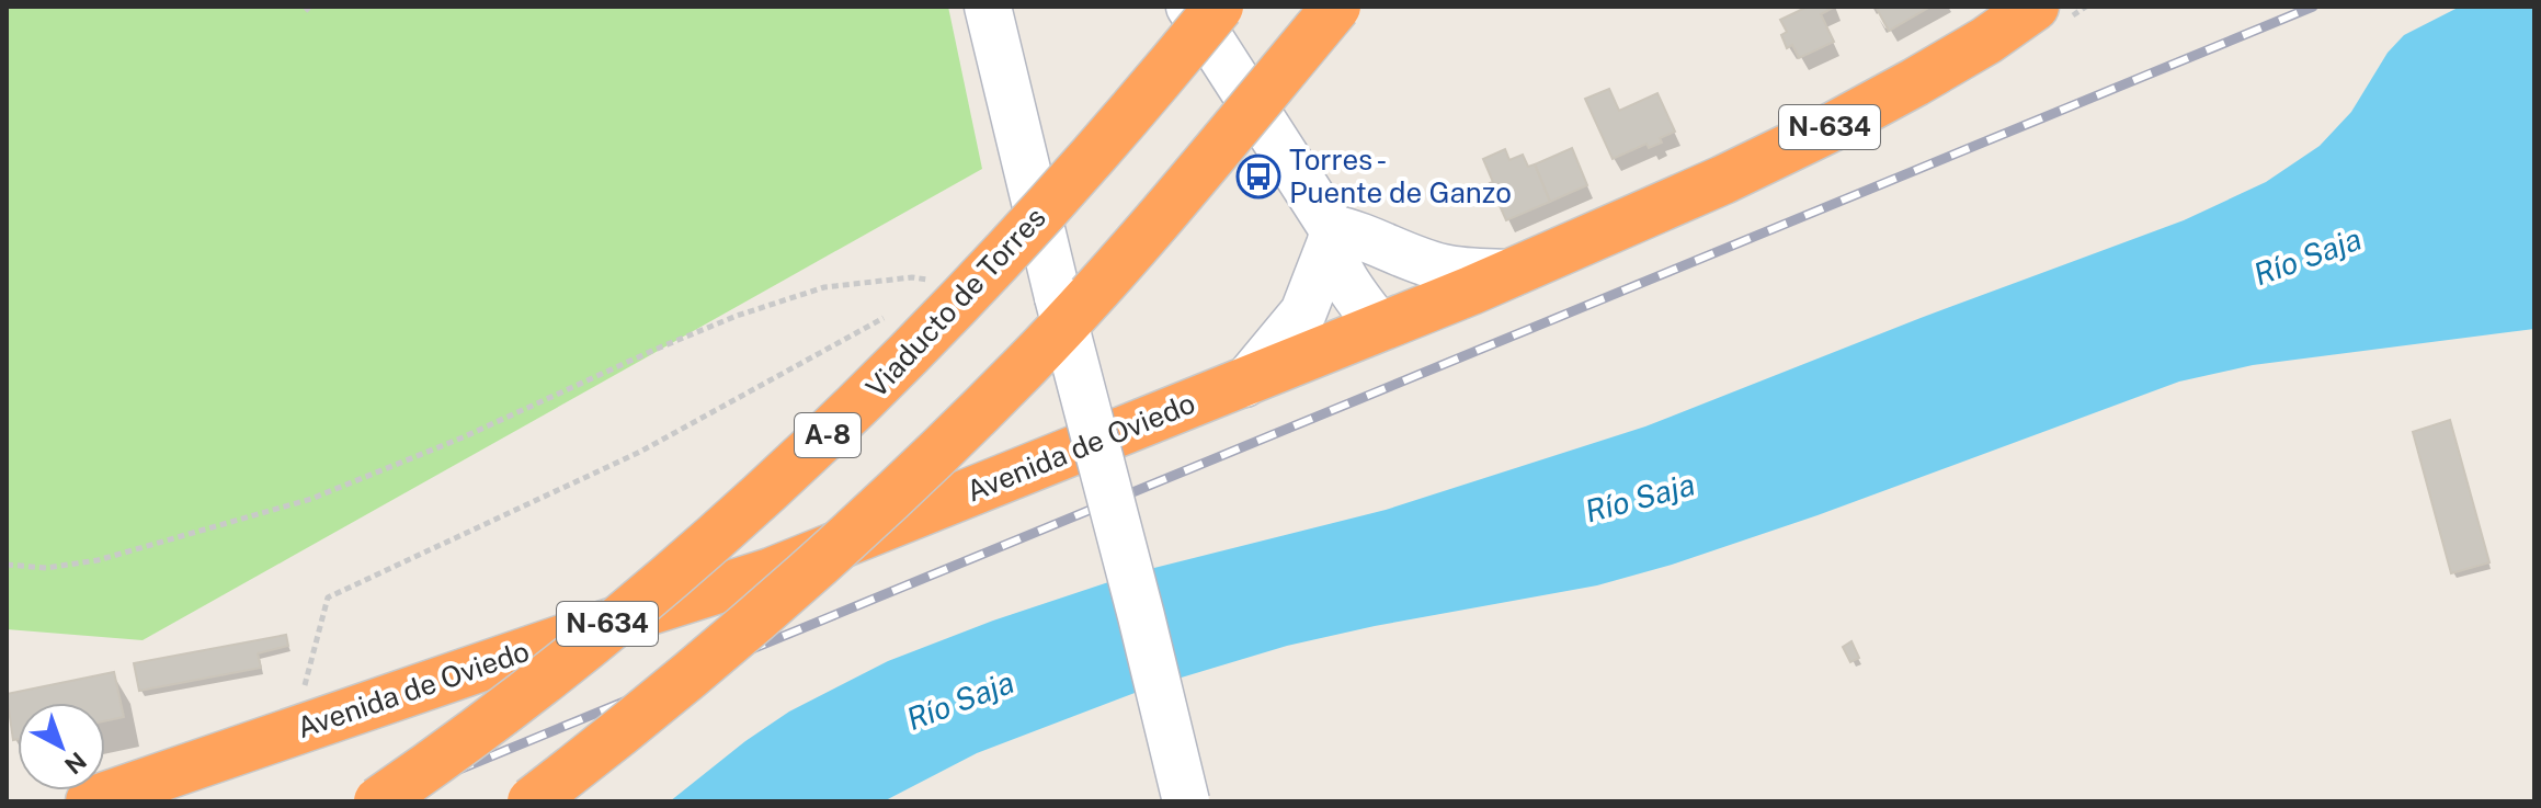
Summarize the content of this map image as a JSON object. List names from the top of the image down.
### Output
{
  "streets": {
    "highway": [
      "N-634",
      "Viaducto de Torres",
      "A-8",
      "Avenida de Oviedo"
    ]
  },
  "water": ["Río Saja"],
  "places": {
    "bus stop": ["Torres - Puente de Ganzo"]
  },
  "north": "bottom right"
}
